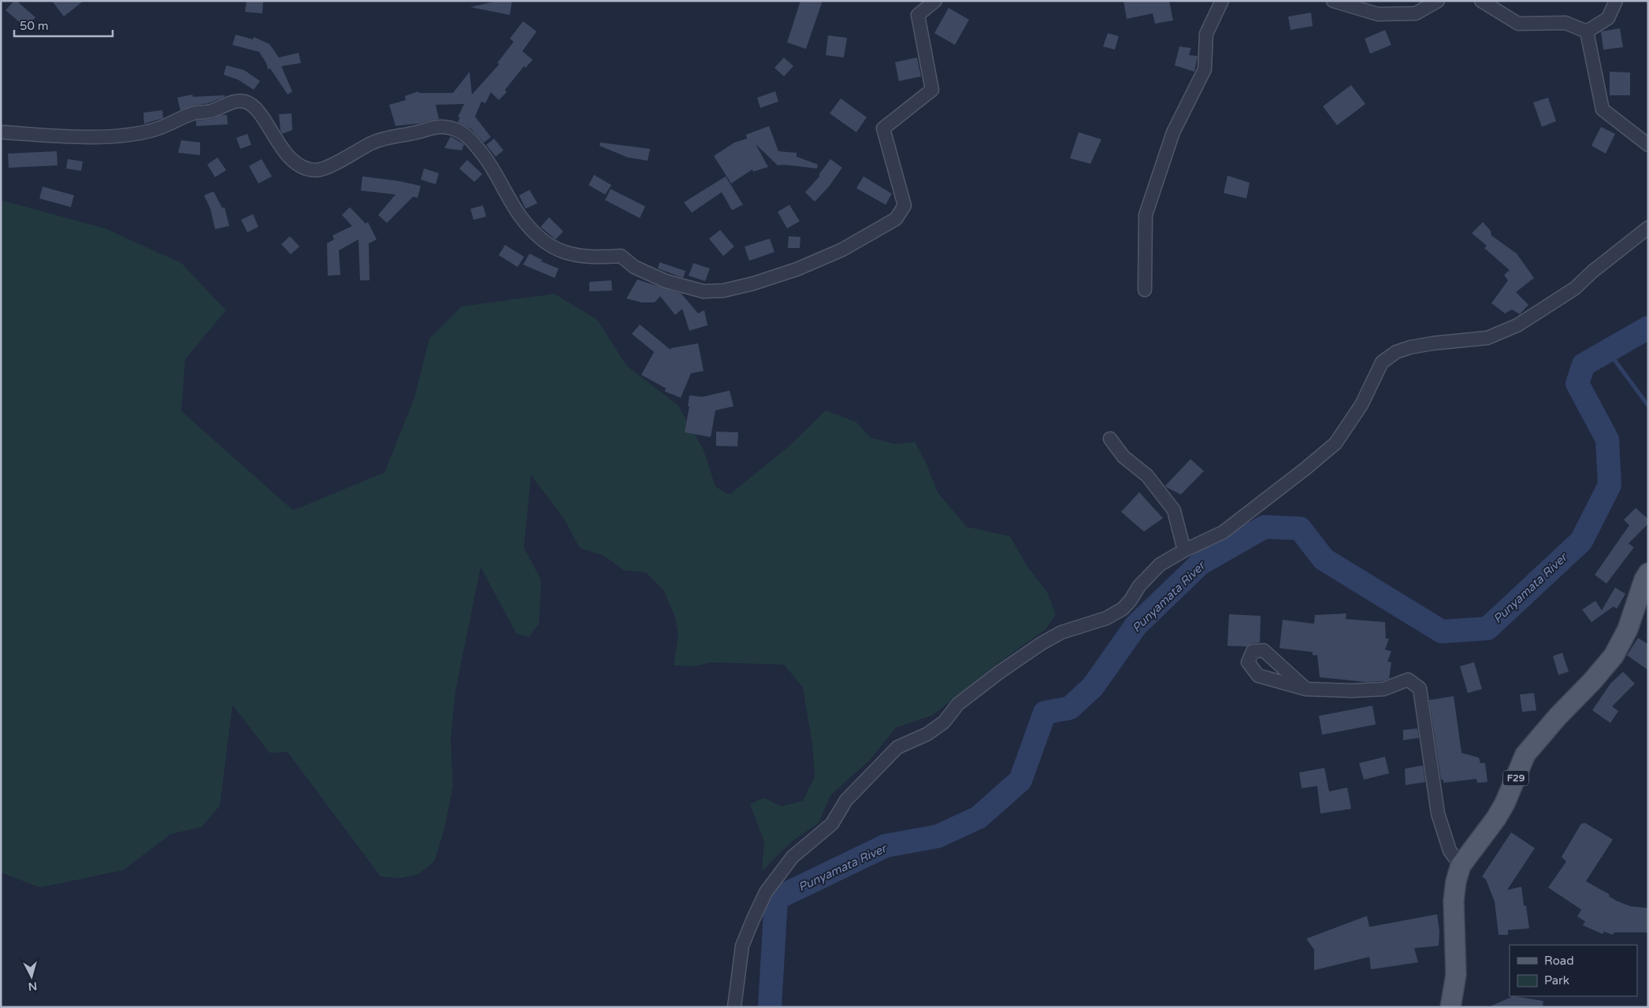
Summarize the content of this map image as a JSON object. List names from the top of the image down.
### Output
{
  "streets": {
    "main road": ["F29"]
  },
  "water": ["Punyamata River"],
  "legend": ["Road", "Park"],
  "scale_bar": "50 m",
  "north": "bottom"
}
